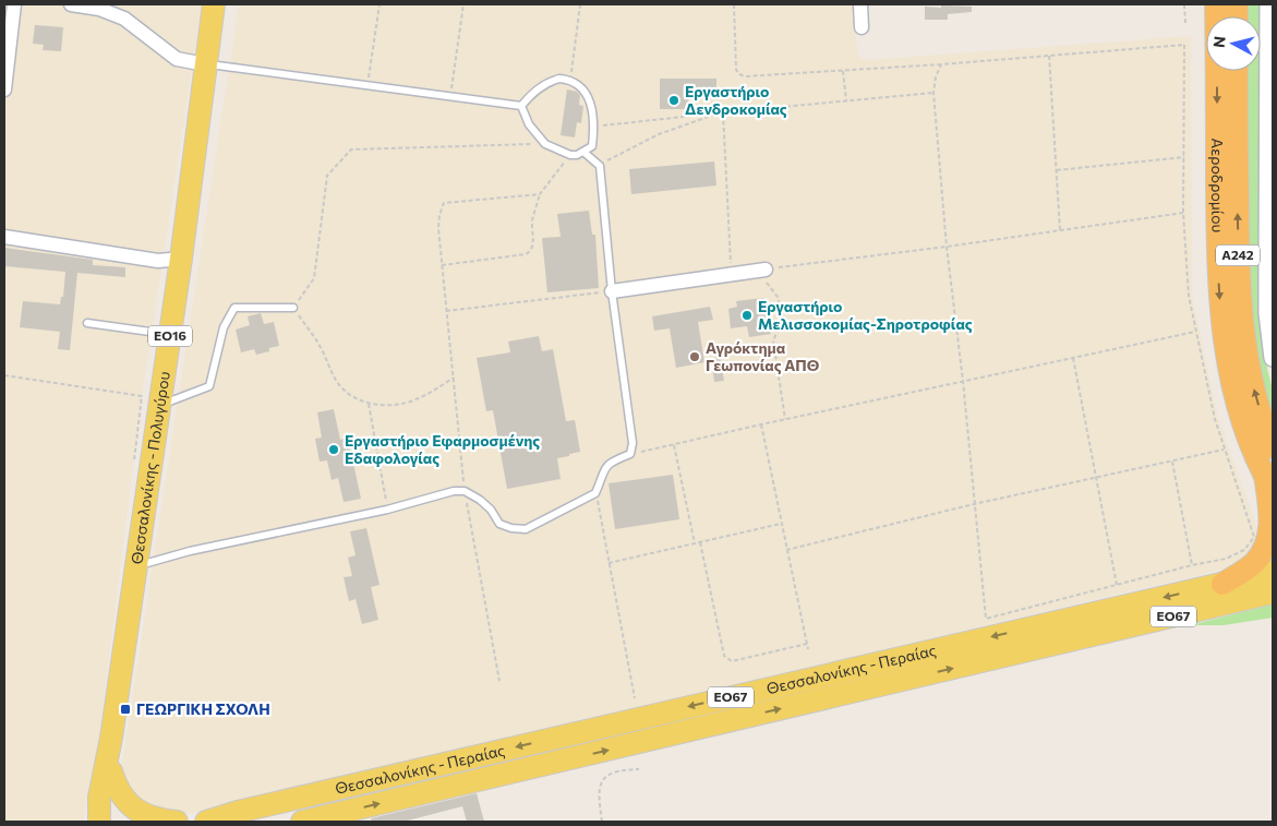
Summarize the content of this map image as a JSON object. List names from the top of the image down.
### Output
{
  "streets": {
    "highway": ["Αεροδρομίου", "Α242"],
    "main road": [
      "ΕΟ16",
      "Θεσσαλονίκης - Πολυγύρου",
      "ΕΟ67",
      "Θεσσαλονίκης - Περαίας"
    ]
  },
  "crossings": [
    ["Αεροδρομίου", "Θεσσαλονίκης - Περαίας"],
    ["ΕΟ16", "Θεσσαλονίκης - Πολυγύρου"]
  ],
  "places": {
    "other": [
      "Εργαστήριο Δενδροκομίας",
      "Εργαστήριο Μελισσοκομίας-Σηροτροφίας",
      "Αγρόκτημα Γεωπονίας ΑΠΘ",
      "Εργαστήριο Εφαρμοσμένης Εδαφολογίας"
    ],
    "transit": ["ΓΕΩΡΓΙΚΗ ΣΧΟΛΗ"]
  },
  "north": "left"
}
